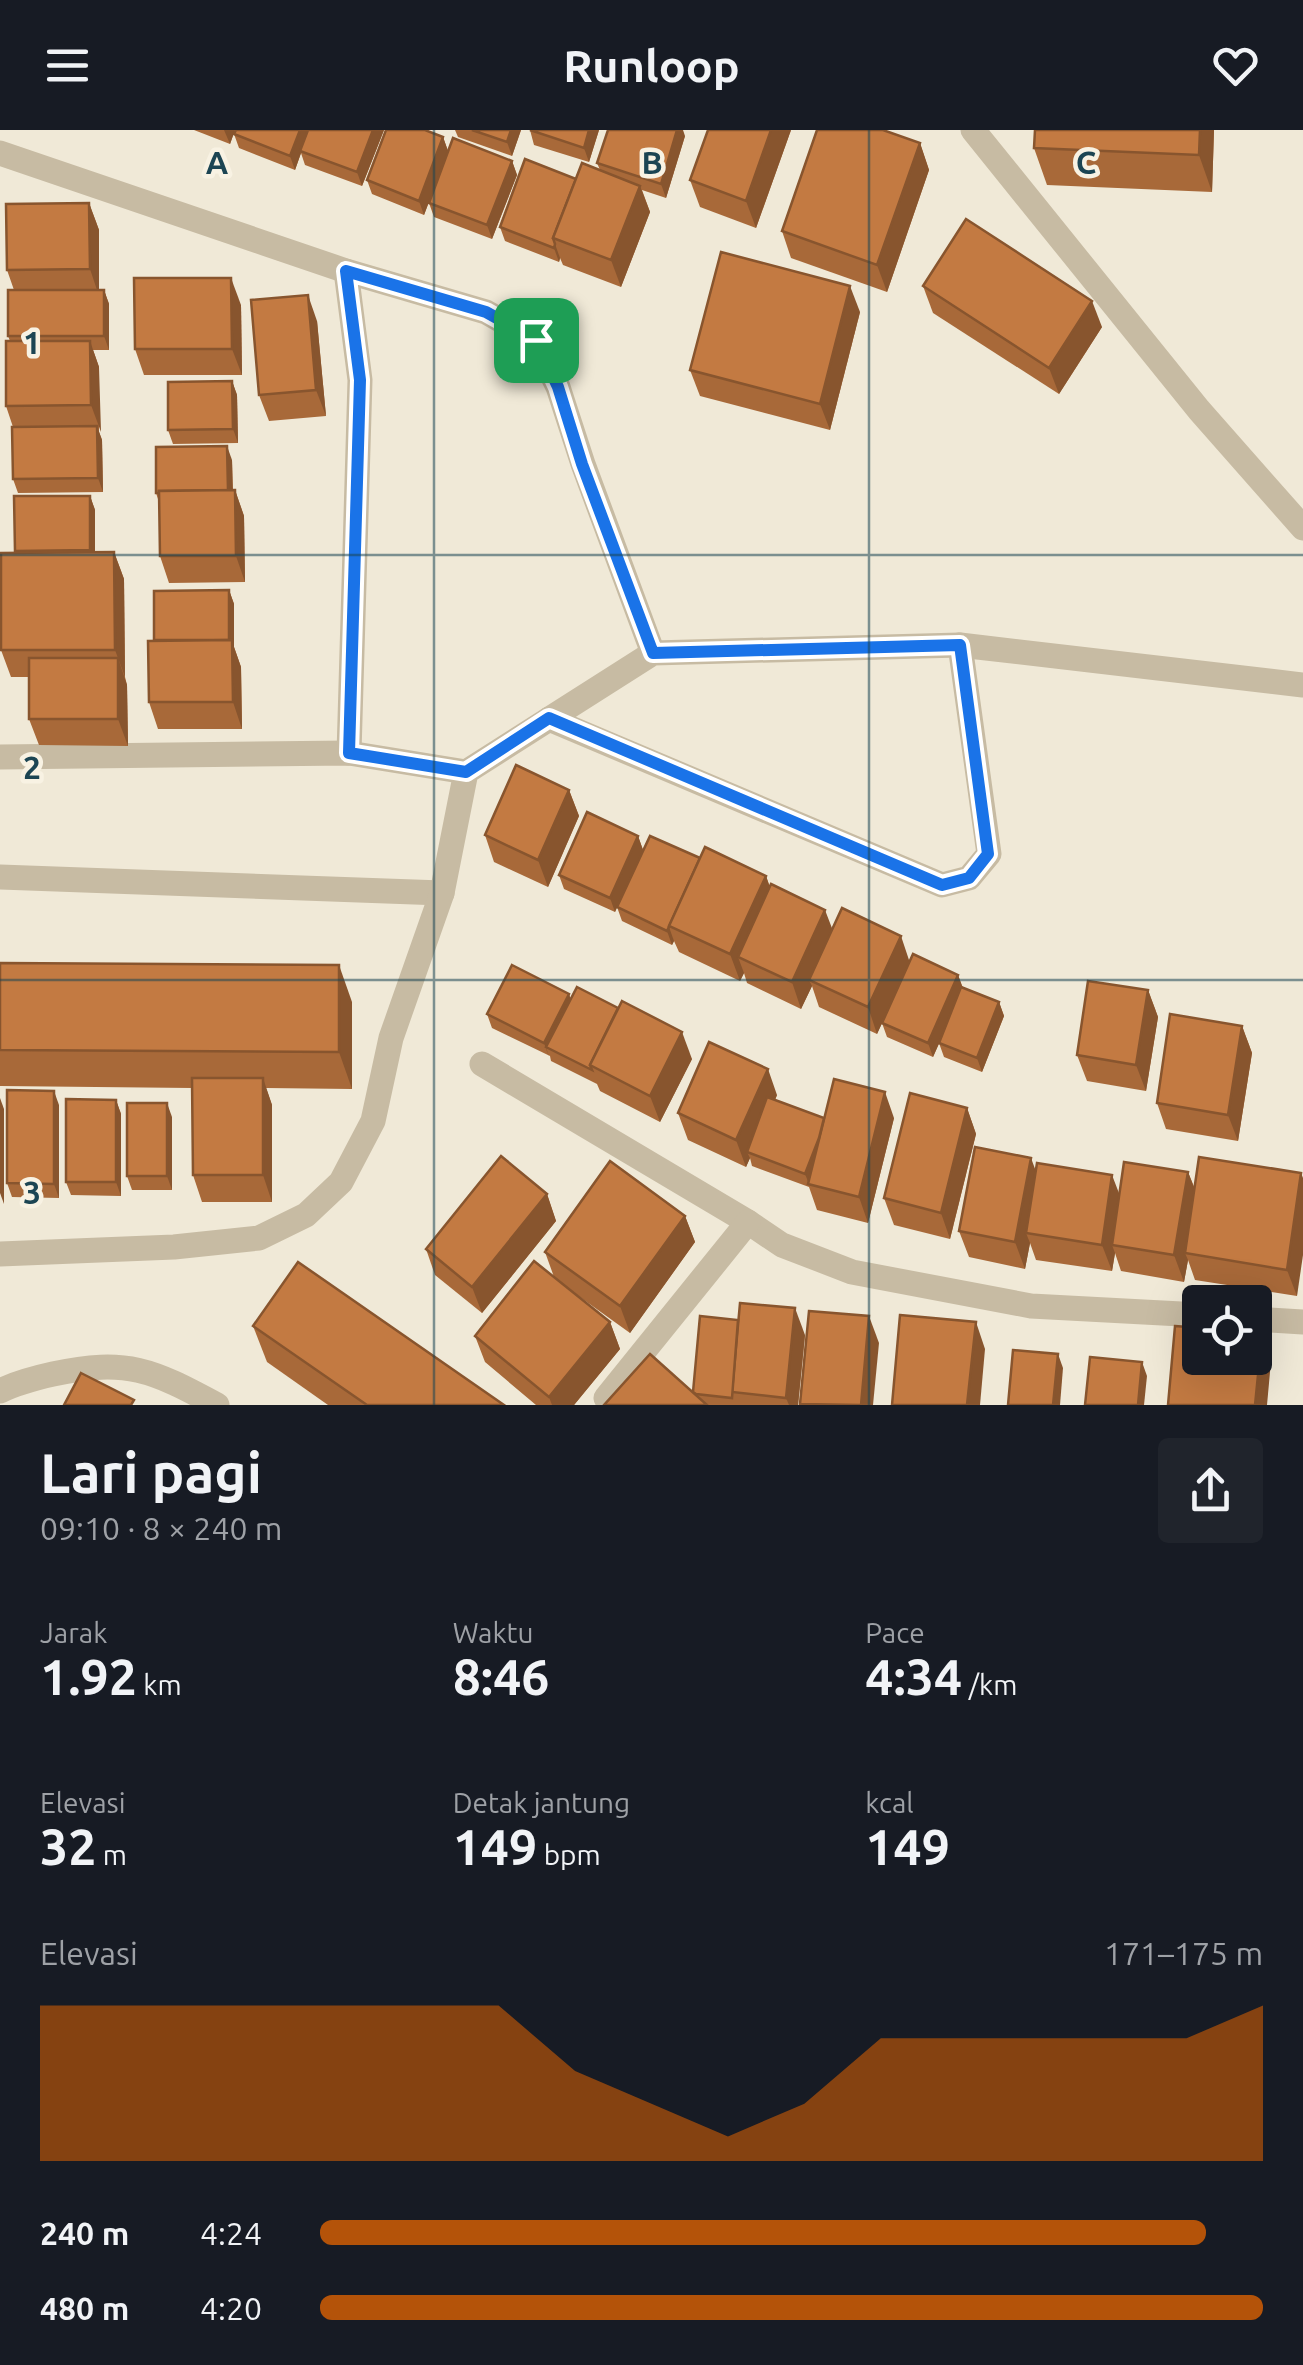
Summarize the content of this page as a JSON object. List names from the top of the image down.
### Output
{
  "page": {
    "header": "Runloop",
    "heading": ["Lari pagi", "09:10 · 8 × 240 m"],
    "stats": [
      ["Jarak", "1.92 km"],
      ["Waktu", "8:46"],
      ["Pace", "4:34 /km"],
      ["Elevasi", "32 m"],
      ["Detak jantung", "149 bpm"],
      ["kcal", "149"]
    ],
    "chart": ["Elevasi", "171–175 m"],
    "list": [
      {
        "name": "240 m",
        "note": "4:24"
      },
      {
        "name": "480 m",
        "note": "4:20"
      }
    ]
  },
  "grid": {
    "columns": ["A", "B", "C"],
    "rows": ["1", "2", "3"]
  }
}
